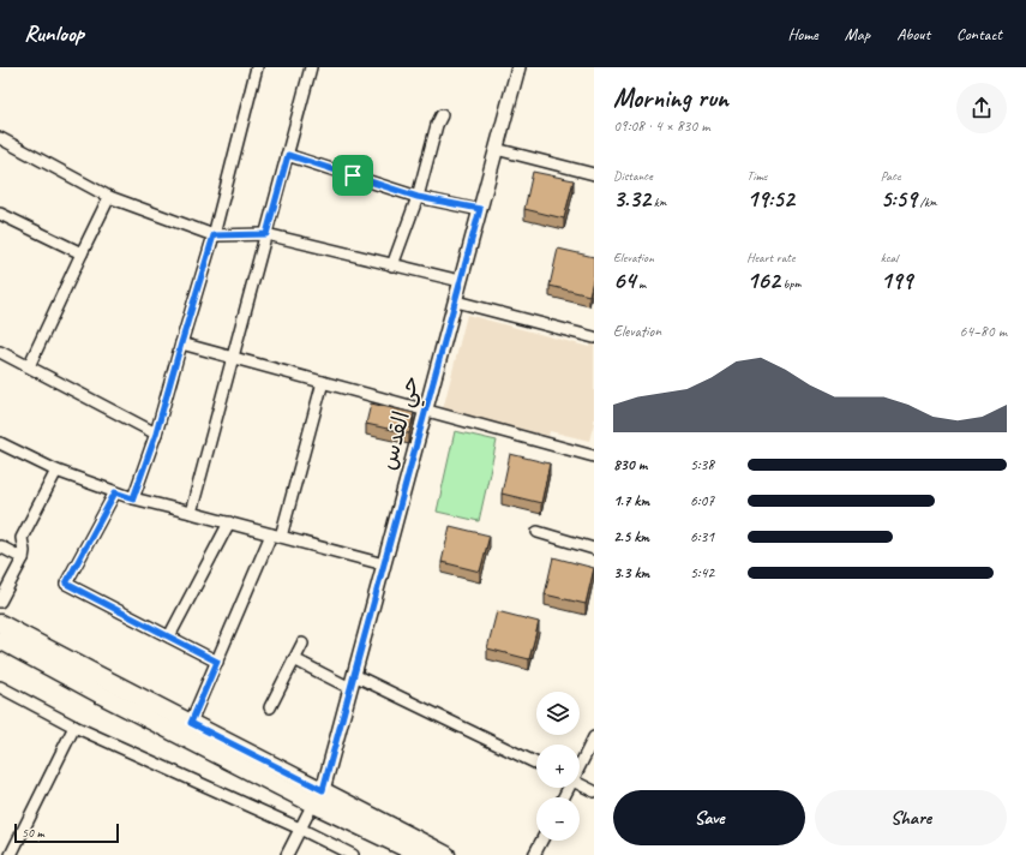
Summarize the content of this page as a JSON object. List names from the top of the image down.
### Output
{
  "streets": {
    "street": ["حي القدس"]
  },
  "scale_bar": "50 m",
  "page": {
    "header": "Runloop",
    "nav": [
      "Home",
      "Map",
      "About",
      "Contact"
    ],
    "heading": ["Morning run", "09:08 · 4 × 830 m"],
    "stats": [
      ["Distance", "3.32 km"],
      ["Time", "19:52"],
      ["Pace", "5:59 /km"],
      ["Elevation", "64 m"],
      ["Heart rate", "162 bpm"],
      ["kcal", "199"]
    ],
    "chart": ["Elevation", "64–80 m"],
    "list": [
      {
        "name": "830 m",
        "note": "5:38"
      },
      {
        "name": "1.7 km",
        "note": "6:07"
      },
      {
        "name": "2.5 km",
        "note": "6:31"
      },
      {
        "name": "3.3 km",
        "note": "5:42"
      }
    ],
    "map_buttons": ["+", "−"],
    "buttons": ["Save", "Share"],
    "scale": "50 m"
  }
}
